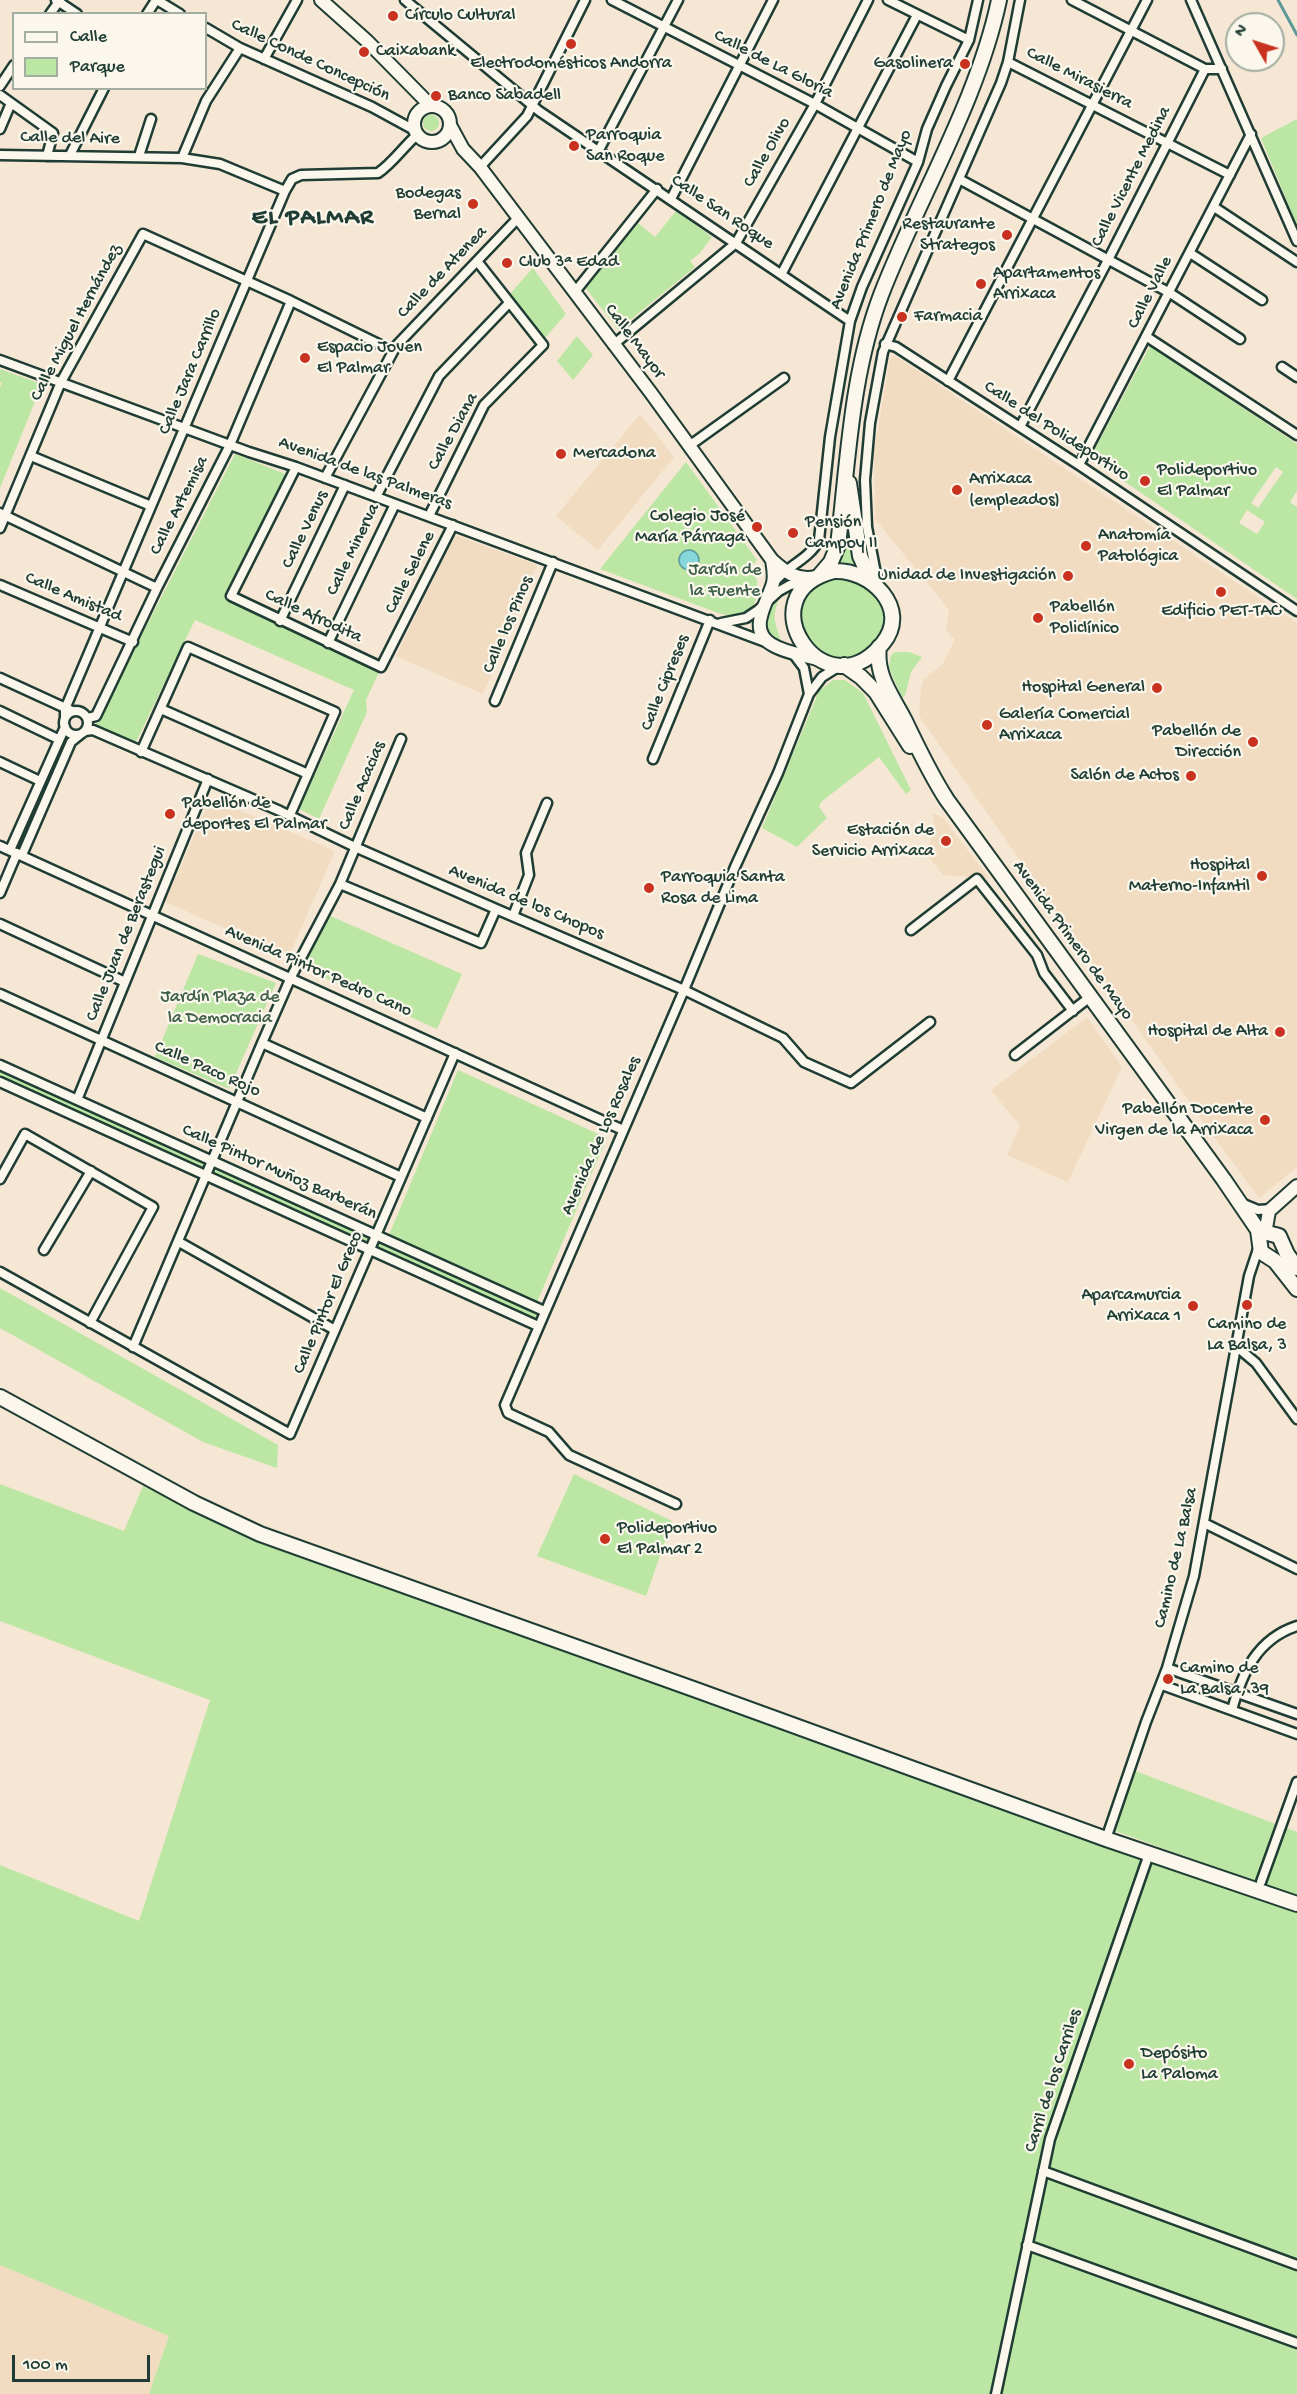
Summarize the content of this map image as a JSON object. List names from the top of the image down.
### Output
{
  "streets": {
    "main road": ["Avenida Primero de Mayo"],
    "street": [
      "Calle Conde Concepción",
      "Calle de La Gloria",
      "Calle Mirasierra",
      "Calle del Aire",
      "Calle Olivo",
      "Calle Vicente Medina",
      "Calle San Roque",
      "Calle de Atenea",
      "Calle Valle",
      "Calle Miguel Hernández",
      "Calle Mayor",
      "Calle Jara Carrillo",
      "Calle Diana",
      "Calle del Polideportivo",
      "Avenida de las Palmeras",
      "Calle Artemisa",
      "Calle Venus",
      "Calle Minerva",
      "Calle Selene",
      "Calle Amistad",
      "Calle Afrodita",
      "Calle los Pinos",
      "Calle Cipreses",
      "Calle Acacias",
      "Avenida de los Chopos",
      "Calle Juan de Berastegui",
      "Avenida Pintor Pedro Cano",
      "Calle Paco Rojo",
      "Avenida de Los Rosales",
      "Calle Pintor Muñoz Barberán",
      "Calle Pintor El Greco",
      "Camino de La Balsa",
      "Carril de los Carriles"
    ]
  },
  "crossings": [
    ["Calle Conde Concepción", "Calle Mayor"],
    ["Calle Conde Concepción", "Calle Jara Carrillo"],
    ["Calle de La Gloria", "Calle Olivo"],
    ["Calle de La Gloria", "Avenida Primero de Mayo"],
    ["Calle Mirasierra", "Calle Vicente Medina"],
    ["Calle Mirasierra", "Calle Valle"],
    ["Calle del Aire", "Calle Jara Carrillo"],
    ["Calle Olivo", "Calle San Roque"],
    ["Calle Olivo", "Calle Mayor"],
    ["Calle Vicente Medina", "Calle del Polideportivo"],
    ["Calle San Roque", "Avenida Primero de Mayo"],
    ["Avenida Primero de Mayo", "Calle Mayor"],
    ["Avenida Primero de Mayo", "Avenida de las Palmeras"],
    ["Avenida Primero de Mayo", "Avenida de Los Rosales"],
    ["Avenida Primero de Mayo", "Camino de La Balsa"],
    ["Calle de Atenea", "Calle Mayor"],
    ["Calle de Atenea", "Avenida de las Palmeras"],
    ["Calle Valle", "Calle del Polideportivo"],
    ["Calle Miguel Hernández", "Calle Jara Carrillo"],
    ["Calle Miguel Hernández", "Avenida de las Palmeras"],
    ["Calle Mayor", "Calle Jara Carrillo"],
    ["Calle Jara Carrillo", "Avenida de las Palmeras"],
    ["Calle Jara Carrillo", "Calle Artemisa"],
    ["Calle Jara Carrillo", "Calle Amistad"],
    ["Calle Jara Carrillo", "Avenida Pintor Pedro Cano"],
    ["Calle Diana", "Avenida de las Palmeras"],
    ["Avenida de las Palmeras", "Calle Artemisa"],
    ["Avenida de las Palmeras", "Calle Venus"],
    ["Avenida de las Palmeras", "Calle Minerva"],
    ["Avenida de las Palmeras", "Calle Selene"],
    ["Avenida de las Palmeras", "Calle Afrodita"],
    ["Avenida de las Palmeras", "Calle los Pinos"],
    ["Avenida de las Palmeras", "Calle Cipreses"],
    ["Avenida de las Palmeras", "Avenida de Los Rosales"],
    ["Calle Artemisa", "Calle Amistad"],
    ["Calle Artemisa", "Avenida de los Chopos"],
    ["Calle Artemisa", "Avenida Pintor Pedro Cano"],
    ["Calle Venus", "Calle Afrodita"],
    ["Calle Minerva", "Calle Afrodita"],
    ["Calle Selene", "Calle Afrodita"],
    ["Calle Acacias", "Avenida de los Chopos"],
    ["Calle Acacias", "Avenida Pintor Pedro Cano"],
    ["Calle Acacias", "Calle Paco Rojo"],
    ["Calle Acacias", "Calle Pintor Muñoz Barberán"],
    ["Calle Acacias", "Calle Pintor El Greco"],
    ["Avenida de los Chopos", "Calle Juan de Berastegui"],
    ["Avenida de los Chopos", "Avenida de Los Rosales"],
    ["Calle Juan de Berastegui", "Avenida Pintor Pedro Cano"],
    ["Calle Juan de Berastegui", "Calle Paco Rojo"],
    ["Calle Juan de Berastegui", "Calle Pintor Muñoz Barberán"],
    ["Avenida Pintor Pedro Cano", "Avenida de Los Rosales"],
    ["Avenida Pintor Pedro Cano", "Calle Pintor El Greco"],
    ["Calle Paco Rojo", "Calle Pintor El Greco"],
    ["Avenida de Los Rosales", "Calle Pintor Muñoz Barberán"],
    ["Calle Pintor Muñoz Barberán", "Calle Pintor El Greco"]
  ],
  "districts": ["EL PALMAR"],
  "parks": ["Jardín de la Fuente", "Jardín Plaza de la Democracia"],
  "places": [
    "Círculo Cultural",
    "Electrodomésticos Andorra",
    "Caixabank",
    "Gasolinera",
    "Banco Sabadell",
    "Parroquia San Roque",
    "Bodegas Bernal",
    "Restaurante Strategos",
    "Club 3ª Edad",
    "Apartamentos Arrixaca",
    "Farmacia",
    "Espacio Joven El Palmar",
    "Mercadona",
    "Polideportivo El Palmar",
    "Arrixaca (empleados)",
    "Colegio José María Párraga",
    "Pensión Campoy II",
    "Anatomía Patológica",
    "Unidad de Investigación",
    "Edificio PET-TAC",
    "Pabellón Policlínico",
    "Hospital General",
    "Galería Comercial Arrixaca",
    "Pabellón de Dirección",
    "Salón de Actos",
    "Pabellón de deportes El Palmar",
    "Estación de Servicio Arrixaca",
    "Hospital Materno-Infantil",
    "Parroquia Santa Rosa de Lima",
    "Hospital de Alta",
    "Pabellón Docente Virgen de la Arrixaca",
    "Camino de La Balsa, 3",
    "Aparcamurcia Arrixaca 1",
    "Polideportivo El Palmar 2",
    "Camino de La Balsa, 39",
    "Depósito La Paloma"
  ],
  "legend": ["Calle", "Parque"],
  "scale_bar": "100 m",
  "north": "top left"
}
